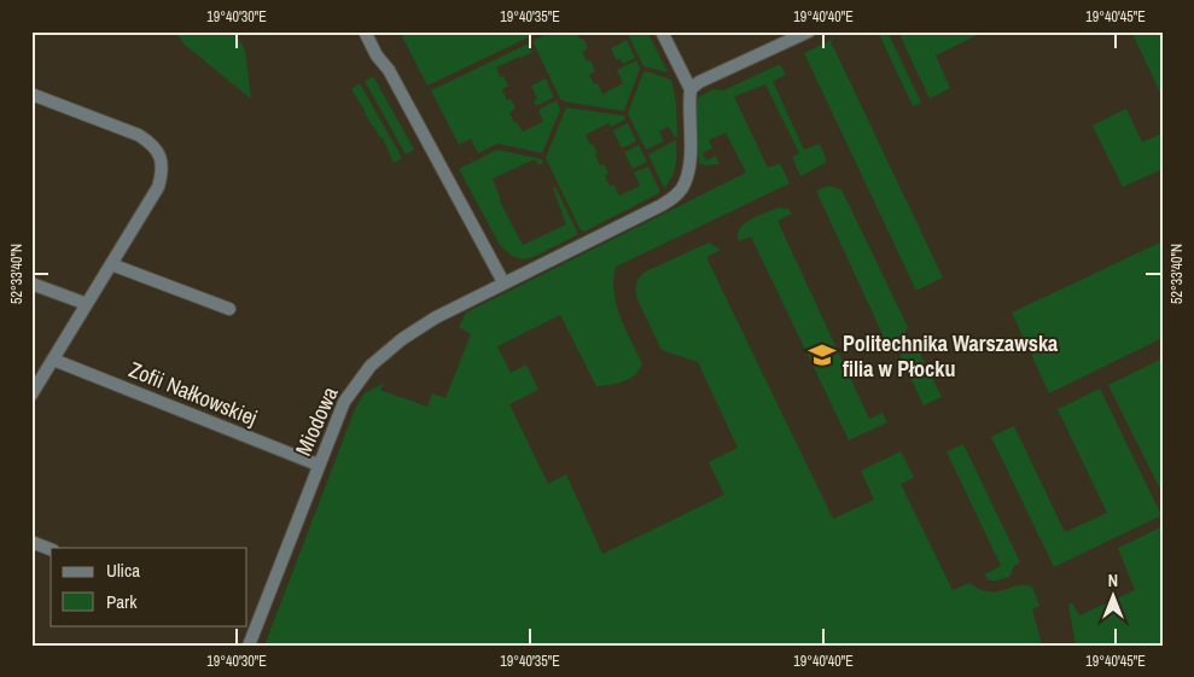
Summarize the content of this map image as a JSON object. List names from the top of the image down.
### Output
{
  "streets": {
    "street": ["Zofii Nałkowskiej", "Miodowa"]
  },
  "crossings": [
    ["Zofii Nałkowskiej", "Miodowa"]
  ],
  "places": {
    "school or university": ["Politechnika Warszawska filia w Płocku"]
  },
  "legend": ["Ulica", "Park"],
  "north": "top",
  "coordinates": [
    "19°40'30\"E",
    "19°40'35\"E",
    "19°40'40\"E",
    "19°40'45\"E",
    "52°33'40\"N"
  ]
}
